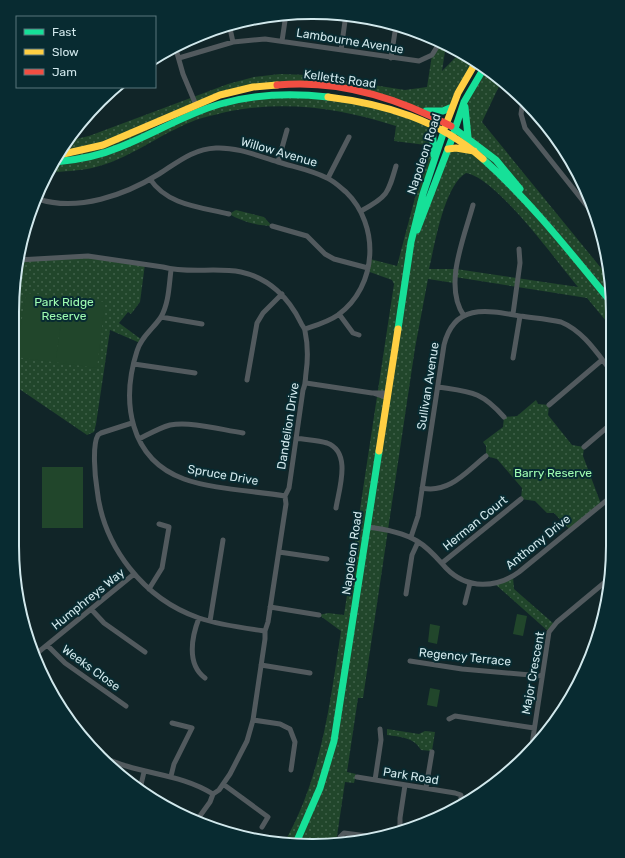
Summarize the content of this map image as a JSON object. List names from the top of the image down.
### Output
{
  "streets": {
    "main road": ["Kelletts Road", "Napoleon Road"],
    "street": [
      "Lambourne Avenue",
      "Willow Avenue",
      "Sullivan Avenue",
      "Dandelion Drive",
      "Spruce Drive",
      "Herman Court",
      "Anthony Drive",
      "Humphreys Way",
      "Regency Terrace",
      "Weeks Close",
      "Major Crescent",
      "Park Road"
    ]
  },
  "crossings": [
    ["Kelletts Road", "Napoleon Road"],
    ["Willow Avenue", "Dandelion Drive"],
    ["Napoleon Road", "Anthony Drive"],
    ["Sullivan Avenue", "Anthony Drive"],
    ["Dandelion Drive", "Spruce Drive"],
    ["Herman Court", "Anthony Drive"],
    ["Humphreys Way", "Weeks Close"],
    ["Regency Terrace", "Major Crescent"]
  ],
  "parks": ["Park Ridge Reserve", "Barry Reserve"],
  "legend": ["Fast", "Slow", "Jam"]
}
